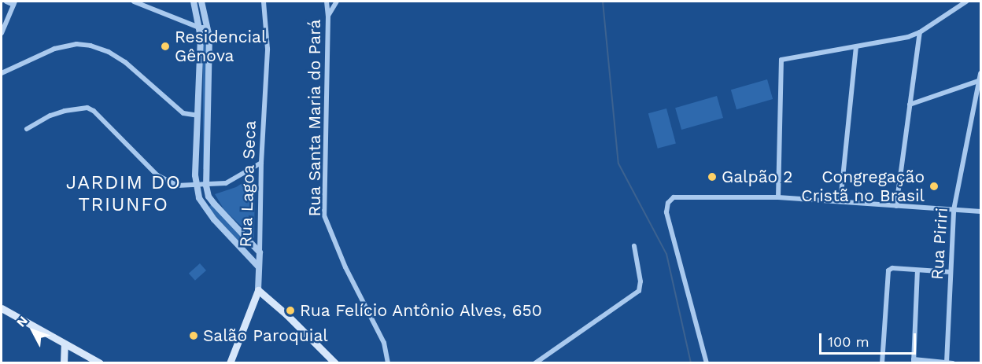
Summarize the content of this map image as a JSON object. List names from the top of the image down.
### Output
{
  "streets": {
    "main road": ["Rua Lagoa Seca"],
    "street": ["Rua Santa Maria do Pará", "Rua Piriri"]
  },
  "districts": ["JARDIM DO TRIUNFO"],
  "places": [
    "Residencial Gênova",
    "Galpão 2",
    "Congregação Cristã no Brasil",
    "Rua Felício Antônio Alves, 650",
    "Salão Paroquial"
  ],
  "scale_bar": "100 m",
  "north": "top left"
}
